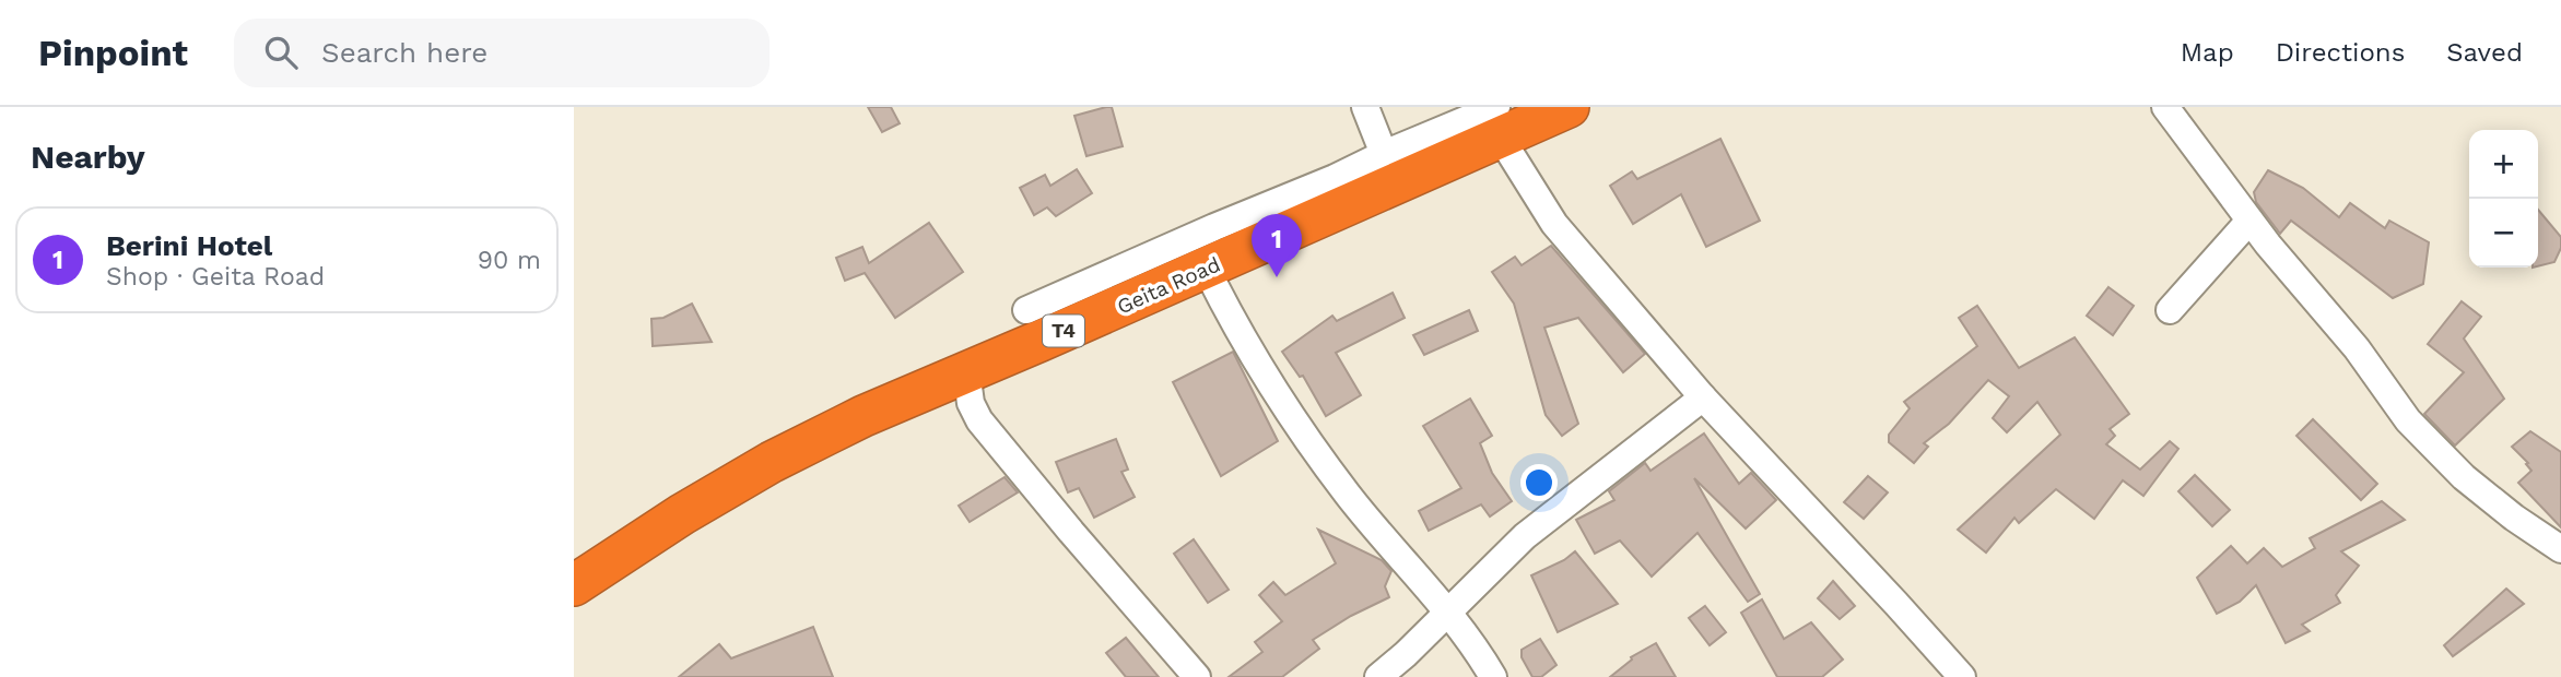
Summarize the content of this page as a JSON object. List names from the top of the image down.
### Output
{
  "streets": {
    "highway": ["Geita Road", "T4"]
  },
  "page": {
    "header": "Pinpoint",
    "search": "Search here",
    "nav": ["Map", "Directions", "Saved"],
    "heading": "Nearby",
    "map_buttons": ["+", "−"],
    "list": [
      {
        "mark": "1",
        "name": "Berini Hotel",
        "note": "Shop · Geita Road",
        "value": "90 m"
      }
    ],
    "pins": "1"
  }
}
